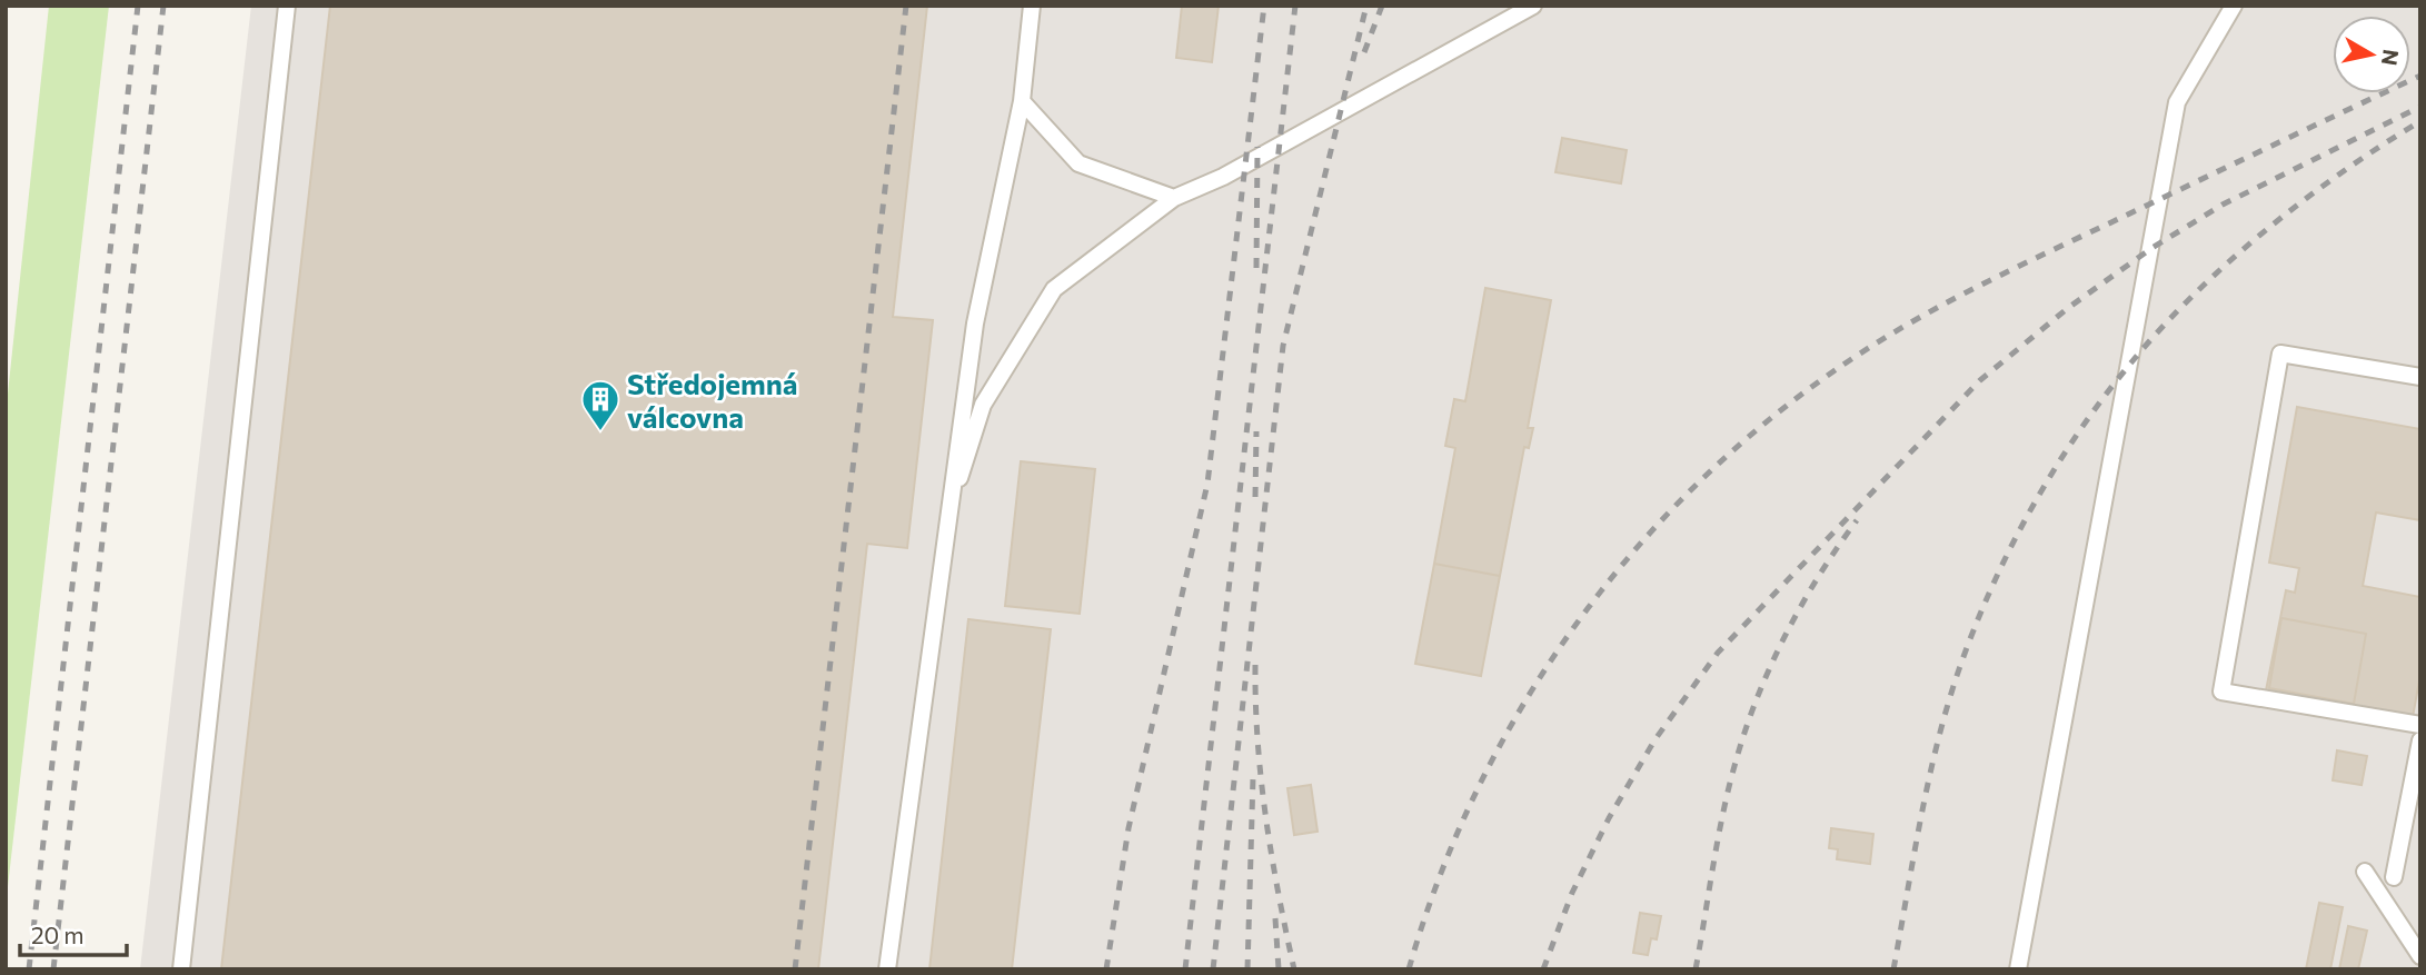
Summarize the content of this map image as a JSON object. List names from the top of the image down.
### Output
{
  "places": {
    "building": ["Středojemná válcovna"]
  },
  "scale_bar": "20 m",
  "north": "right"
}
